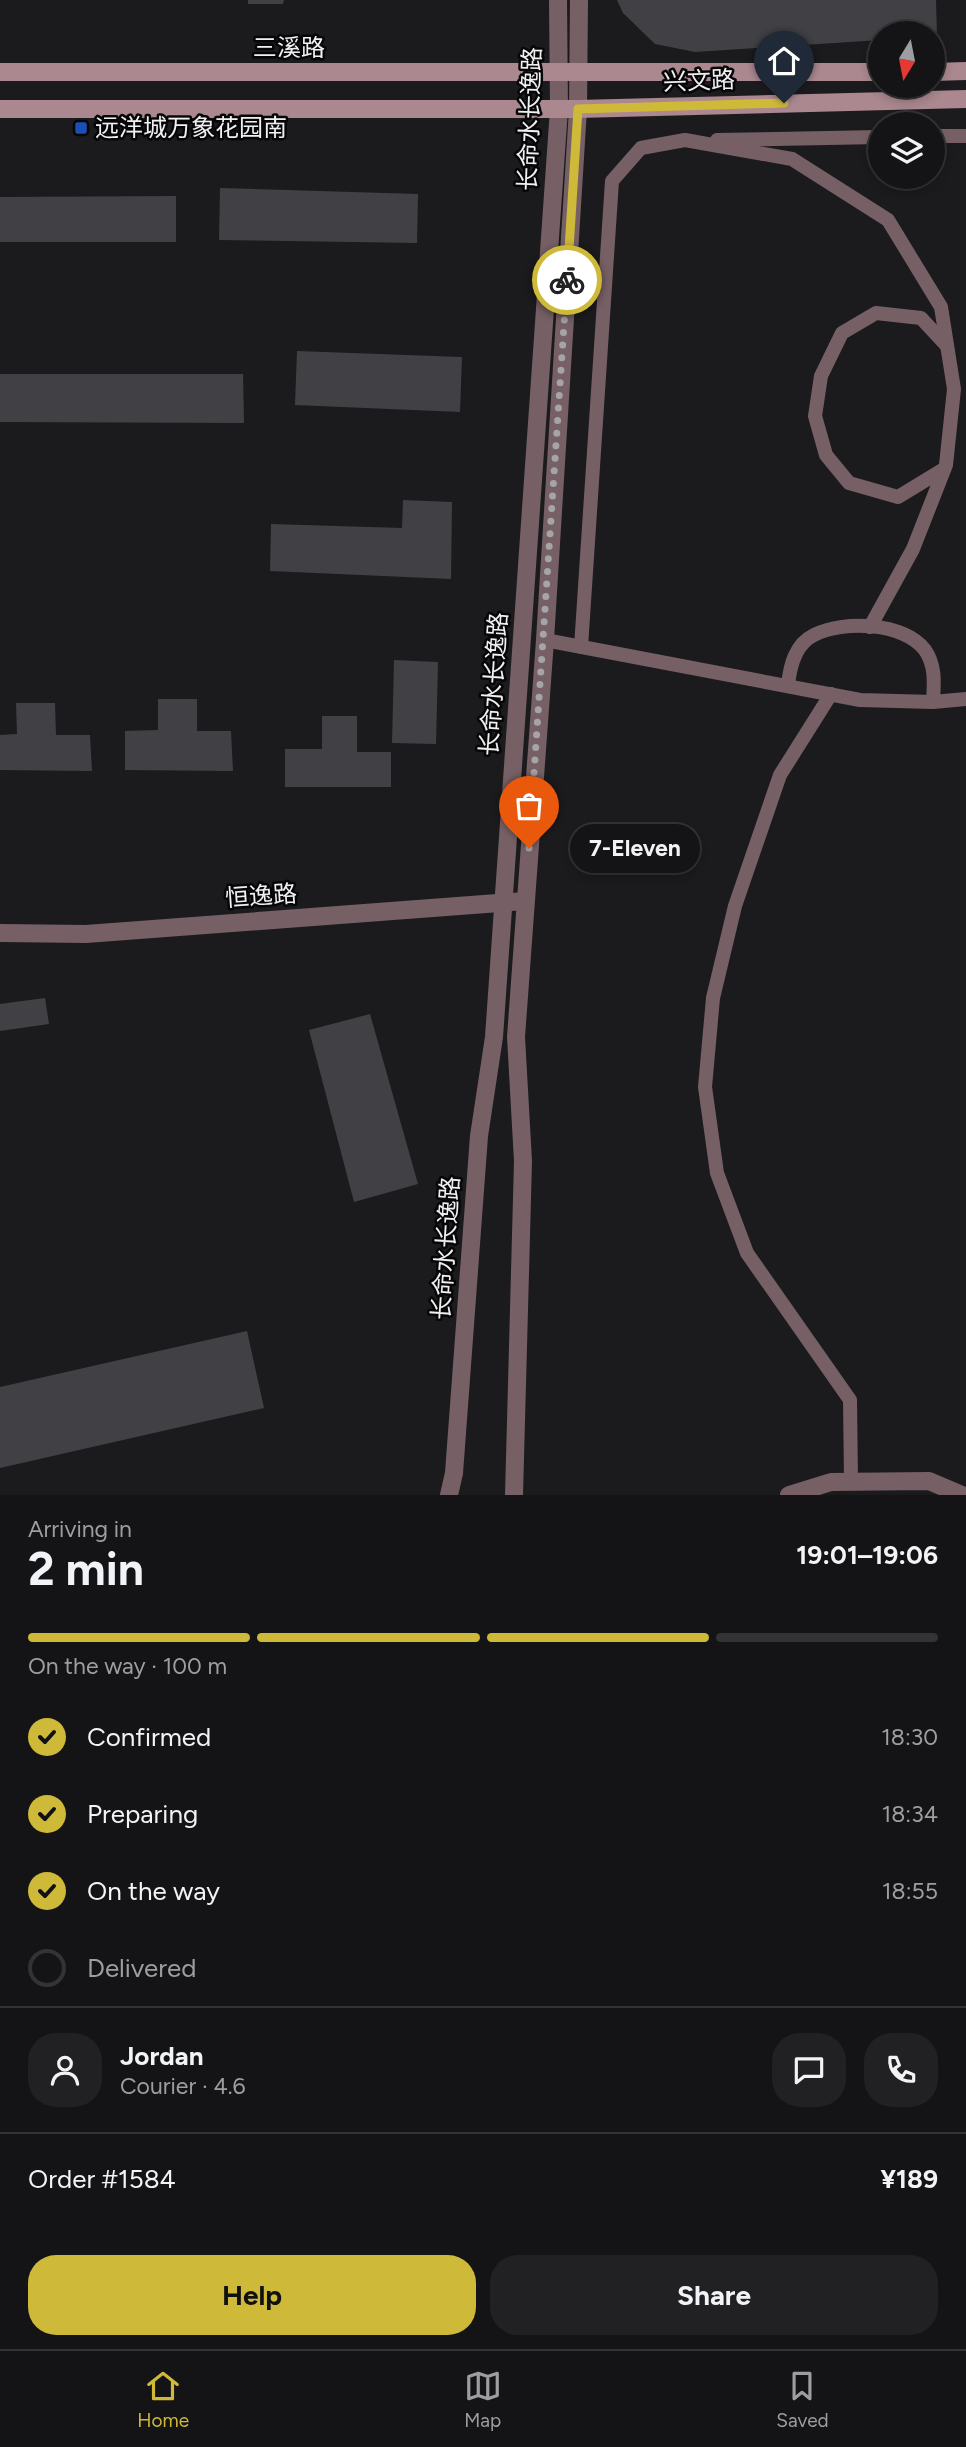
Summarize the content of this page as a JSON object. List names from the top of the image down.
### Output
{
  "streets": {
    "main road": ["三溪路", "兴文路"],
    "street": ["长命水长逸路", "恒逸路"]
  },
  "crossings": [
    ["三溪路", "兴文路"],
    ["三溪路", "长命水长逸路"],
    ["兴文路", "长命水长逸路"],
    ["长命水长逸路", "恒逸路"]
  ],
  "places": {
    "transit": ["远洋城万象花园南"],
    "other": ["7-Eleven"]
  },
  "north": "bottom",
  "page": {
    "bubble": "7-Eleven",
    "heading": ["2 min", "Arriving in", "19:01–19:06"],
    "panel": [
      "Jordan",
      "Courier · 4.6",
      "Order #1584",
      "¥189"
    ],
    "bar": "On the way · 100 m",
    "list": [
      ["Confirmed", "18:30"],
      ["Preparing", "18:34"],
      ["On the way", "18:55"],
      "Delivered"
    ],
    "buttons": ["Help", "Share"],
    "tabs": ["Home", "Map", "Saved"]
  }
}
